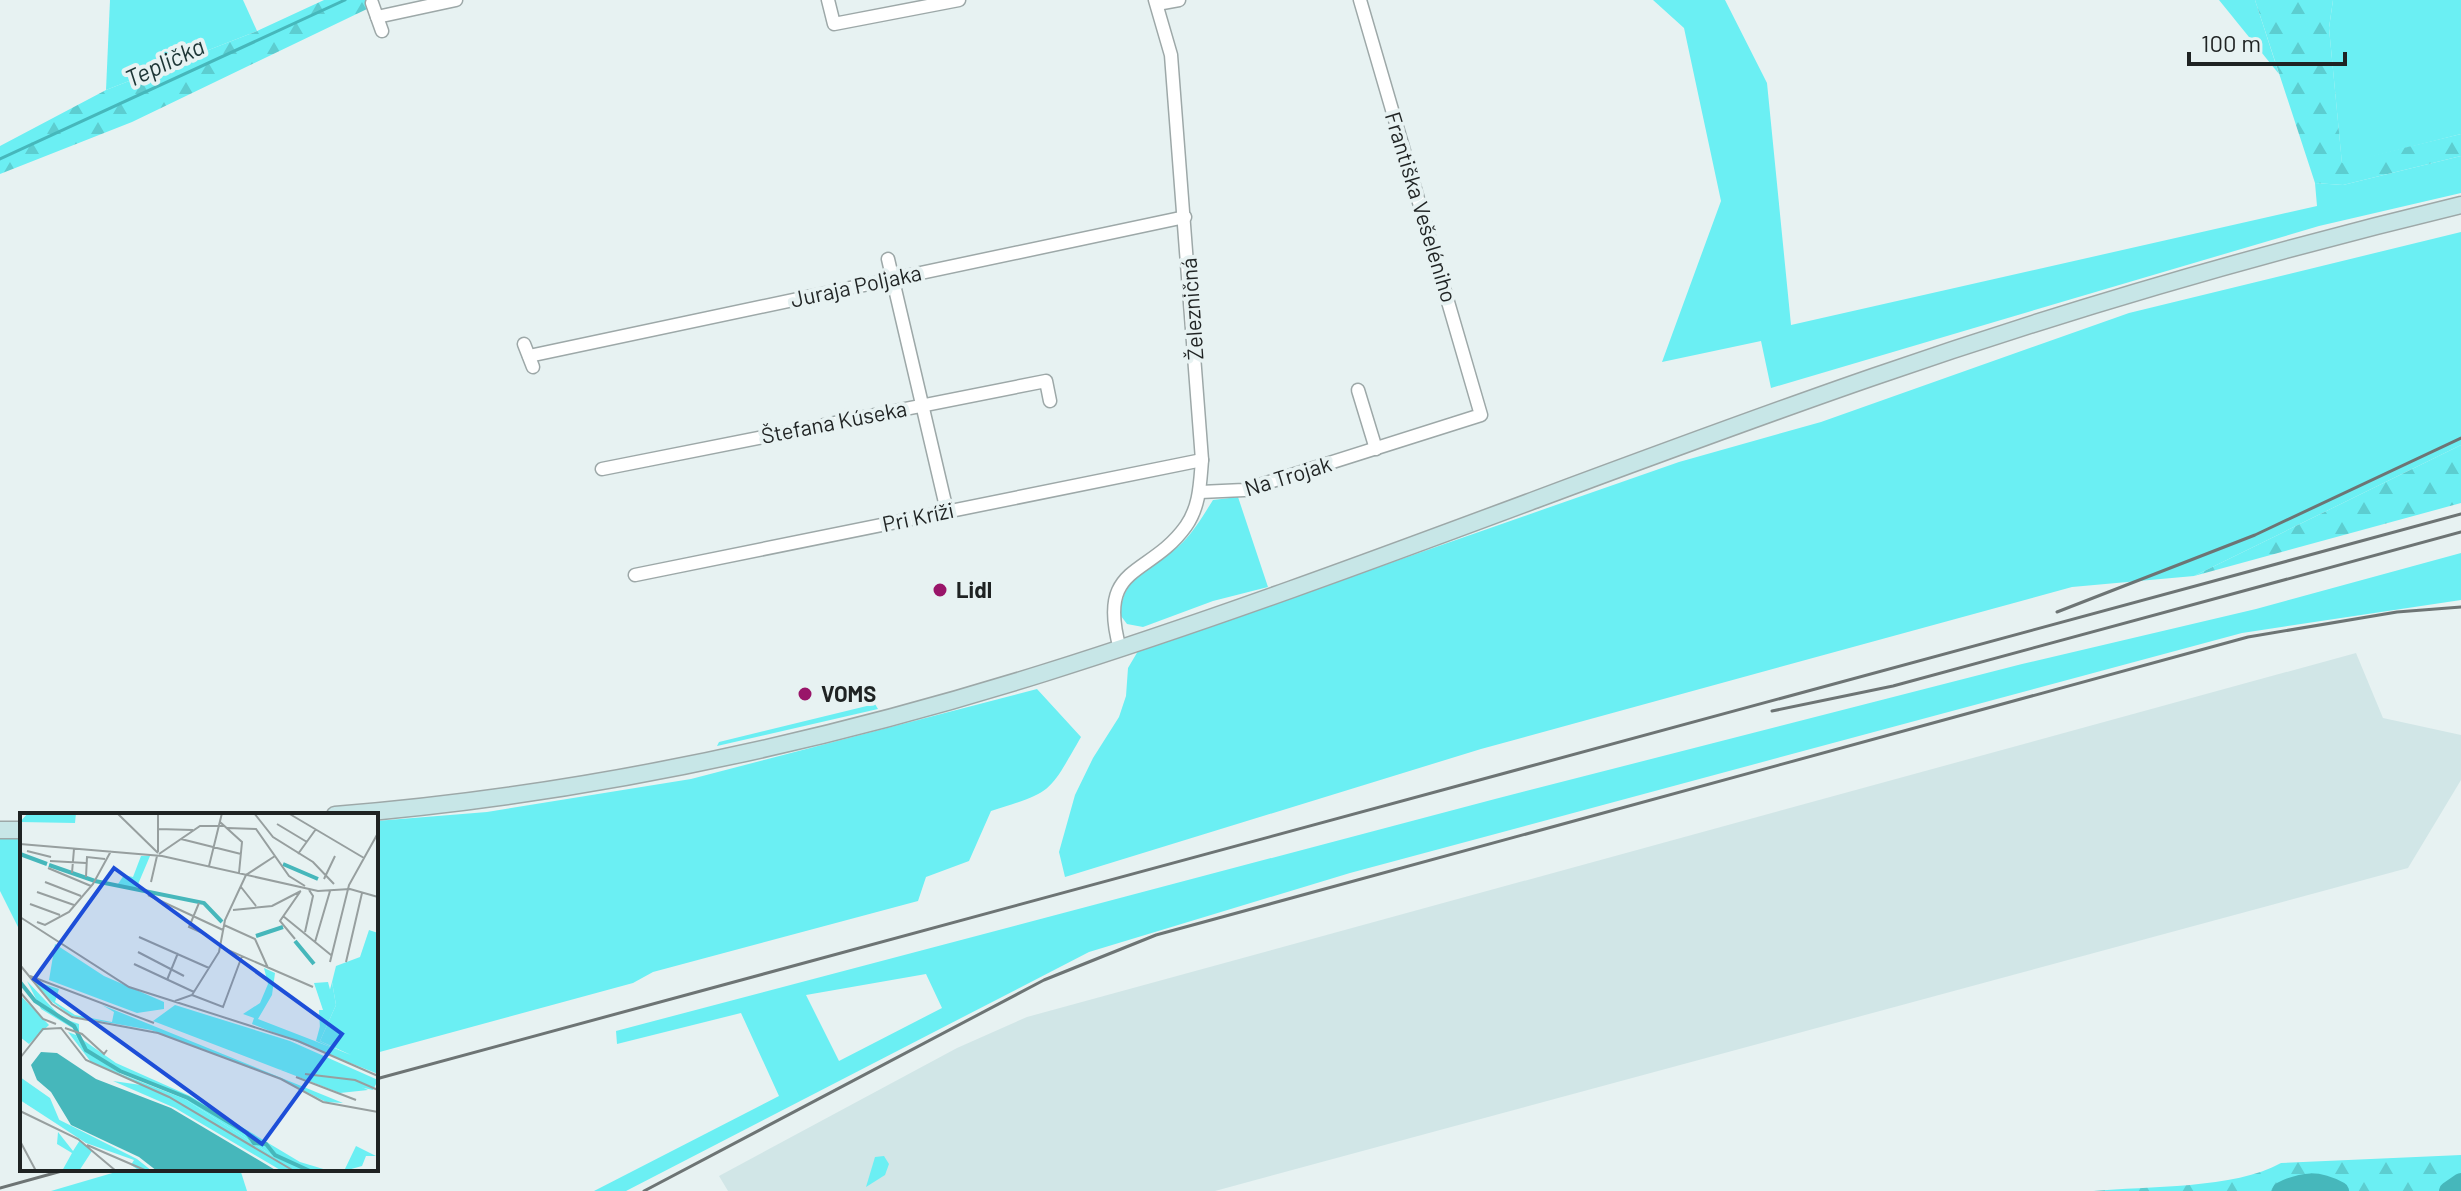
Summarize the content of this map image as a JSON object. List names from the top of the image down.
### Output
{
  "streets": {
    "street": [
      "Františka Vešeléniho",
      "Juraja Poljaka",
      "Železničná",
      "Štefana Kúseka",
      "Na Trojak",
      "Pri Kríži"
    ]
  },
  "crossings": [
    ["Františka Vešeléniho", "Na Trojak"],
    ["Juraja Poljaka", "Železničná"],
    ["Železničná", "Na Trojak"],
    ["Železničná", "Pri Kríži"]
  ],
  "water": ["Teplička"],
  "places": ["Lidl", "VOMS"],
  "scale_bar": "100 m"
}
